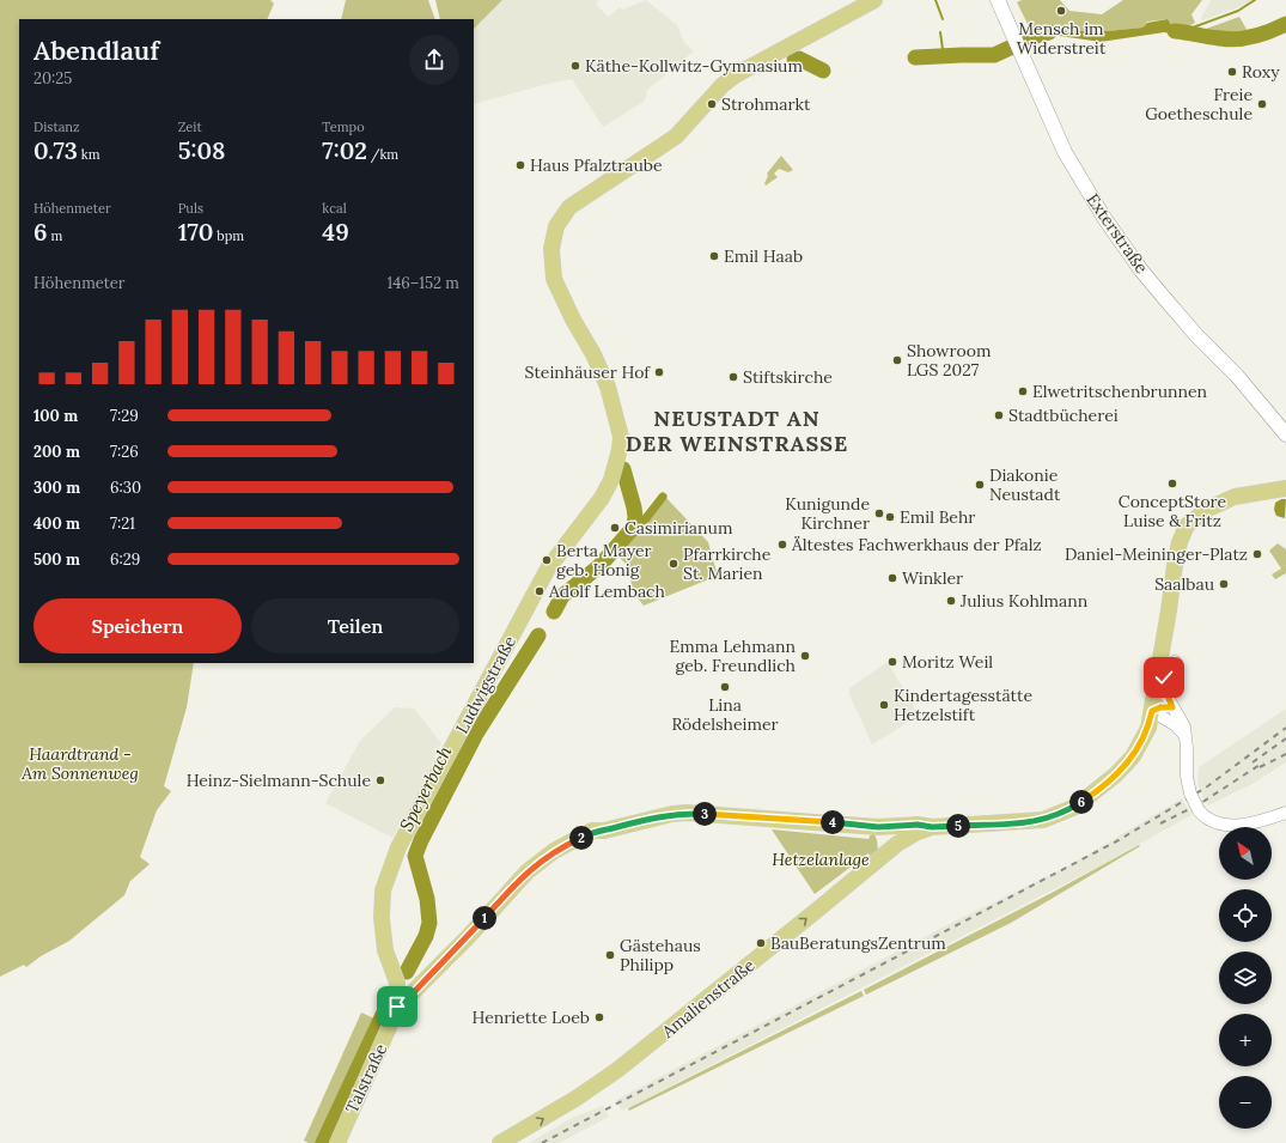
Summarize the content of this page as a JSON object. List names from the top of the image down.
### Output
{
  "streets": {
    "main road": [
      "Exterstraße",
      "Ludwigstraße",
      "Amalienstraße",
      "Talstraße"
    ]
  },
  "crossings": [
    ["Ludwigstraße", "Talstraße"]
  ],
  "one_way": ["Amalienstraße"],
  "districts": ["NEUSTADT AN DER WEINSTRASSE"],
  "water": ["Speyerbach"],
  "parks": ["Haardtrand - Am Sonnenweg", "Hetzelanlage"],
  "places": [
    "Mensch im Widerstreit",
    "Käthe-Kollwitz-Gymnasium",
    "Roxy",
    "Strohmarkt",
    "Freie Goetheschule",
    "Haus Pfalztraube",
    "Emil Haab",
    "Showroom LGS 2027",
    "Steinhäuser Hof",
    "Stiftskirche",
    "Elwetritschenbrunnen",
    "Stadtbücherei",
    "ConceptStore Luise & Fritz",
    "Diakonie Neustadt",
    "Kunigunde Kirchner",
    "Emil Behr",
    "Casimirianum",
    "Ältestes Fachwerkhaus der Pfalz",
    "Daniel-Meininger-Platz",
    "Berta Mayer geb. Honig",
    "Pfarrkirche St. Marien",
    "Winkler",
    "Saalbau",
    "Adolf Lembach",
    "Julius Kohlmann",
    "Emma Lehmann geb. Freundlich",
    "Moritz Weil",
    "Lina Rödelsheimer",
    "Kindertagesstätte Hetzelstift",
    "Heinz-Sielmann-Schule",
    "BauBeratungsZentrum",
    "Gästehaus Philipp",
    "Henriette Loeb"
  ],
  "north": "top left",
  "page": {
    "heading": ["Abendlauf", "20:25"],
    "stats": [
      ["Distanz", "0.73 km"],
      ["Zeit", "5:08"],
      ["Tempo", "7:02 /km"],
      ["Höhenmeter", "6 m"],
      ["Puls", "170 bpm"],
      ["kcal", "49"]
    ],
    "chart": ["Höhenmeter", "146–152 m"],
    "list": [
      {
        "name": "100 m",
        "note": "7:29"
      },
      {
        "name": "200 m",
        "note": "7:26"
      },
      {
        "name": "300 m",
        "note": "6:30"
      },
      {
        "name": "400 m",
        "note": "7:21"
      },
      {
        "name": "500 m",
        "note": "6:29"
      }
    ],
    "buttons": ["Speichern", "Teilen"],
    "pins": [
      "6",
      "3",
      "4",
      "5",
      "2",
      "1"
    ],
    "map_buttons": ["+", "−"]
  }
}
